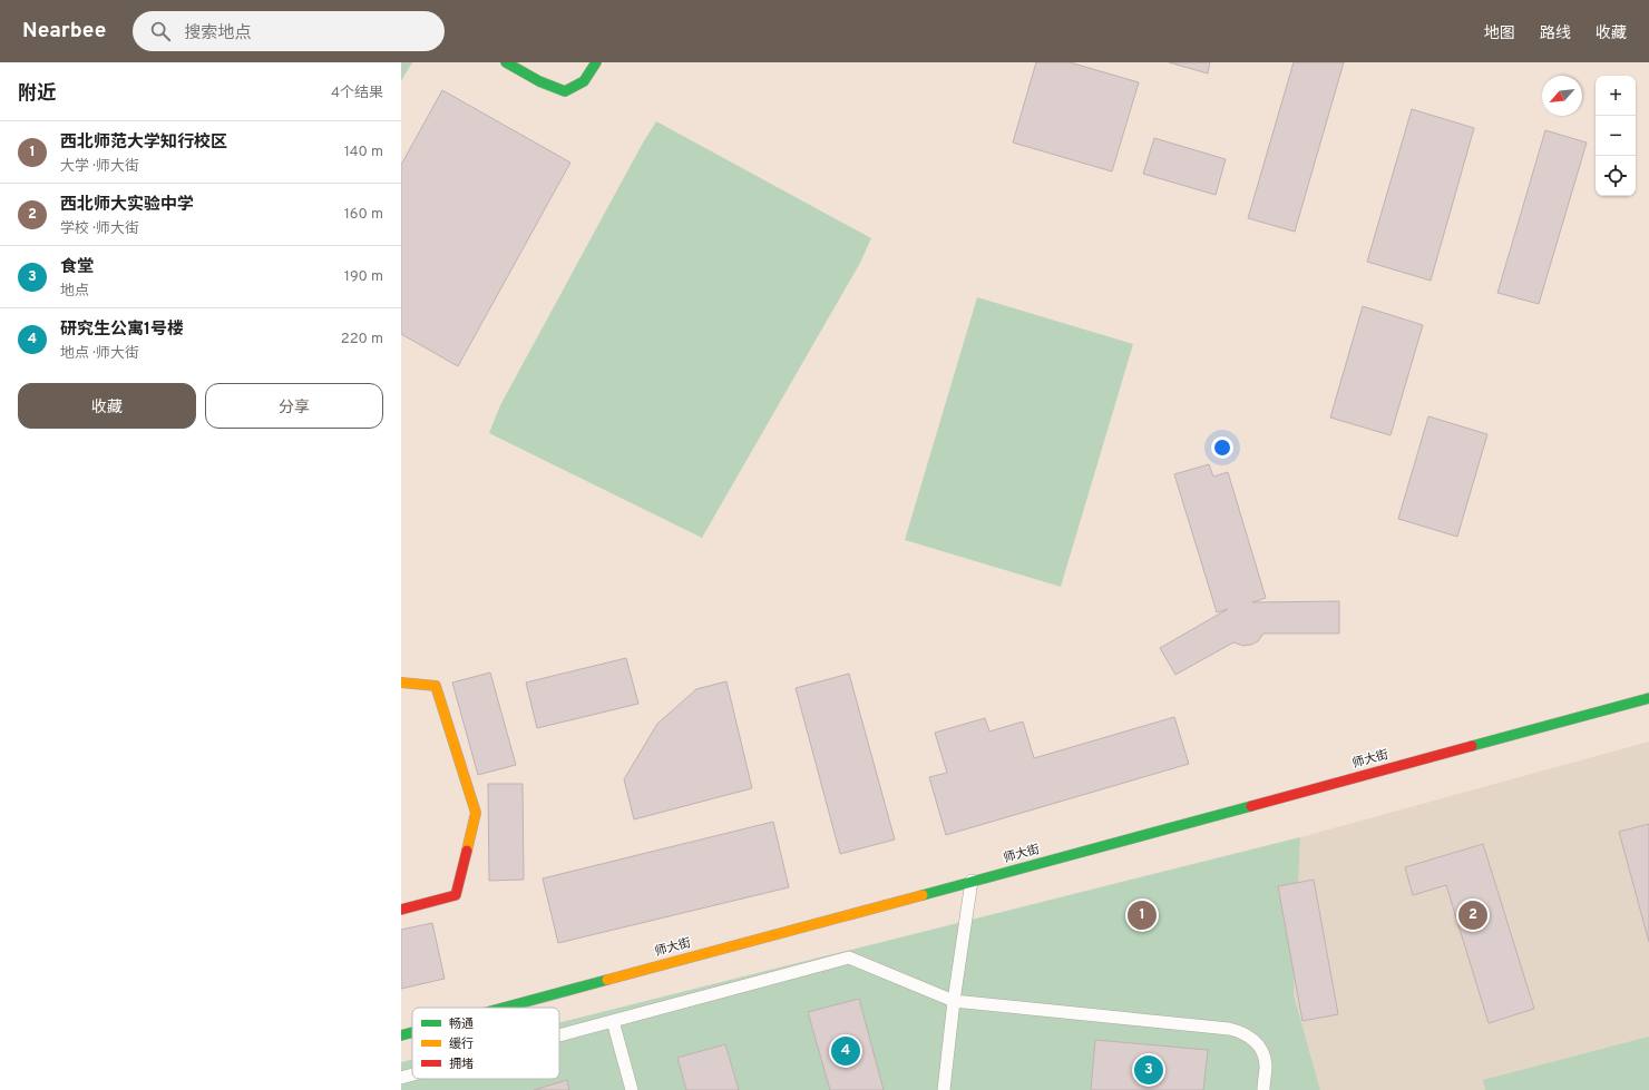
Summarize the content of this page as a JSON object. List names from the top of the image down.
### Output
{
  "streets": {
    "street": ["师大街"]
  },
  "legend": ["畅通", "缓行", "拥堵"],
  "north": "bottom left",
  "page": {
    "header": "Nearbee",
    "search": "搜索地点",
    "nav": ["地图", "路线", "收藏"],
    "heading": ["附近", "4个结果"],
    "map_buttons": ["+", "−"],
    "list": [
      {
        "mark": "1",
        "name": "西北师范大学知行校区",
        "note": "大学 · 师大街",
        "value": "140 m"
      },
      {
        "mark": "2",
        "name": "西北师大实验中学",
        "note": "学校 · 师大街",
        "value": "160 m"
      },
      {
        "mark": "3",
        "name": "食堂",
        "note": "地点",
        "value": "190 m"
      },
      {
        "mark": "4",
        "name": "研究生公寓1号楼",
        "note": "地点 · 师大街",
        "value": "220 m"
      }
    ],
    "buttons": ["收藏", "分享"],
    "pins": [
      "1",
      "2",
      "4",
      "3"
    ]
  }
}
